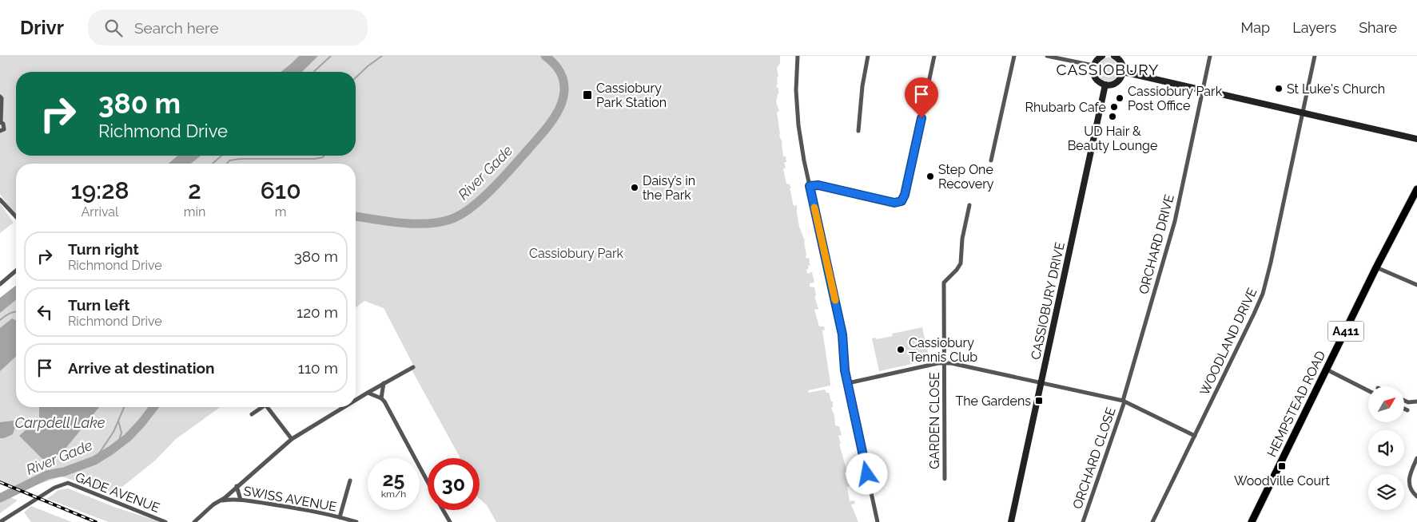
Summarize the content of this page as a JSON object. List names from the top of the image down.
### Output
{
  "streets": {
    "main road": ["A411", "HEMPSTEAD ROAD"],
    "street": [
      "ORCHARD DRIVE",
      "CASSIOBURY DRIVE",
      "WOODLAND DRIVE",
      "GARDEN CLOSE",
      "ORCHARD CLOSE",
      "GADE AVENUE",
      "SWISS AVENUE"
    ]
  },
  "crossings": [
    ["ORCHARD DRIVE", "ORCHARD CLOSE"]
  ],
  "districts": ["CASSIOBURY"],
  "water": ["River Gade", "Carpdell Lake"],
  "parks": ["Cassiobury Park"],
  "places": {
    "other": [
      "St Luke's Church",
      "Cassiobury Park Post Office",
      "Rhubarb Cafe",
      "UD Hair & Beauty Lounge",
      "Step One Recovery",
      "Daisy’s in the Park",
      "Cassiobury Tennis Club"
    ],
    "transit": ["Cassiobury Park Station", "The Gardens", "Woodville Court"]
  },
  "north": "top right",
  "page": {
    "header": "Drivr",
    "search": "Search here",
    "nav": ["Map", "Layers", "Share"],
    "turn": ["380 m", "Richmond Drive"],
    "eta": [
      "19:28",
      "Arrival",
      "2",
      "min",
      "610",
      "m"
    ],
    "list": [
      {
        "name": "Turn right",
        "note": "Richmond Drive",
        "value": "380 m"
      },
      {
        "name": "Turn left",
        "note": "Richmond Drive",
        "value": "120 m"
      },
      {
        "name": "Arrive at destination",
        "value": "110 m"
      }
    ],
    "speed": "25 km/h",
    "limit": "30"
  }
}
